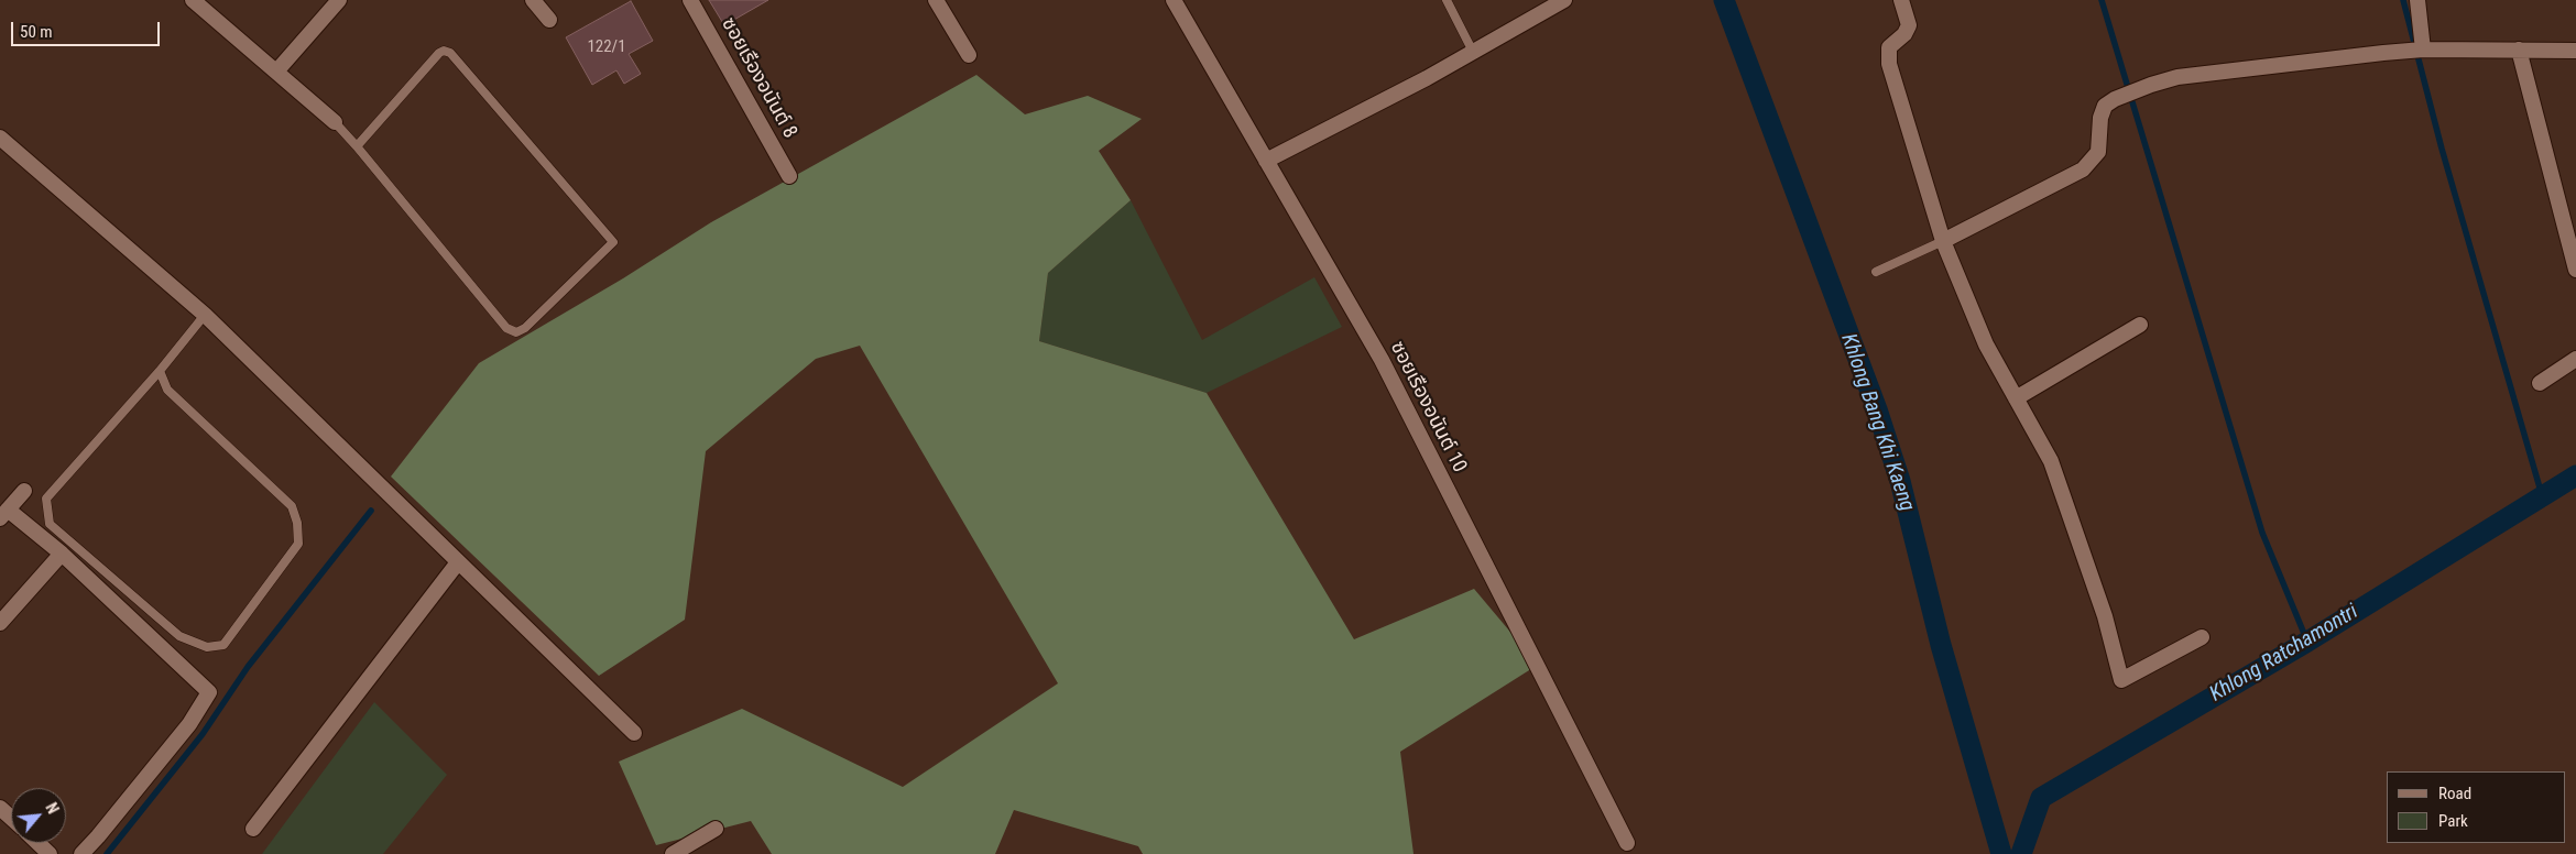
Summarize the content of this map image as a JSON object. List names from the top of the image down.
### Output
{
  "streets": {
    "street": ["ซอยเรืองอนันต์ 8", "ซอยเรืองอนันต์ 10"]
  },
  "water": ["Khlong Bang Khi Kaeng", "Khlong Ratchamontri"],
  "house_numbers": ["122/1"],
  "legend": ["Road", "Park"],
  "scale_bar": "50 m",
  "north": "top right"
}
